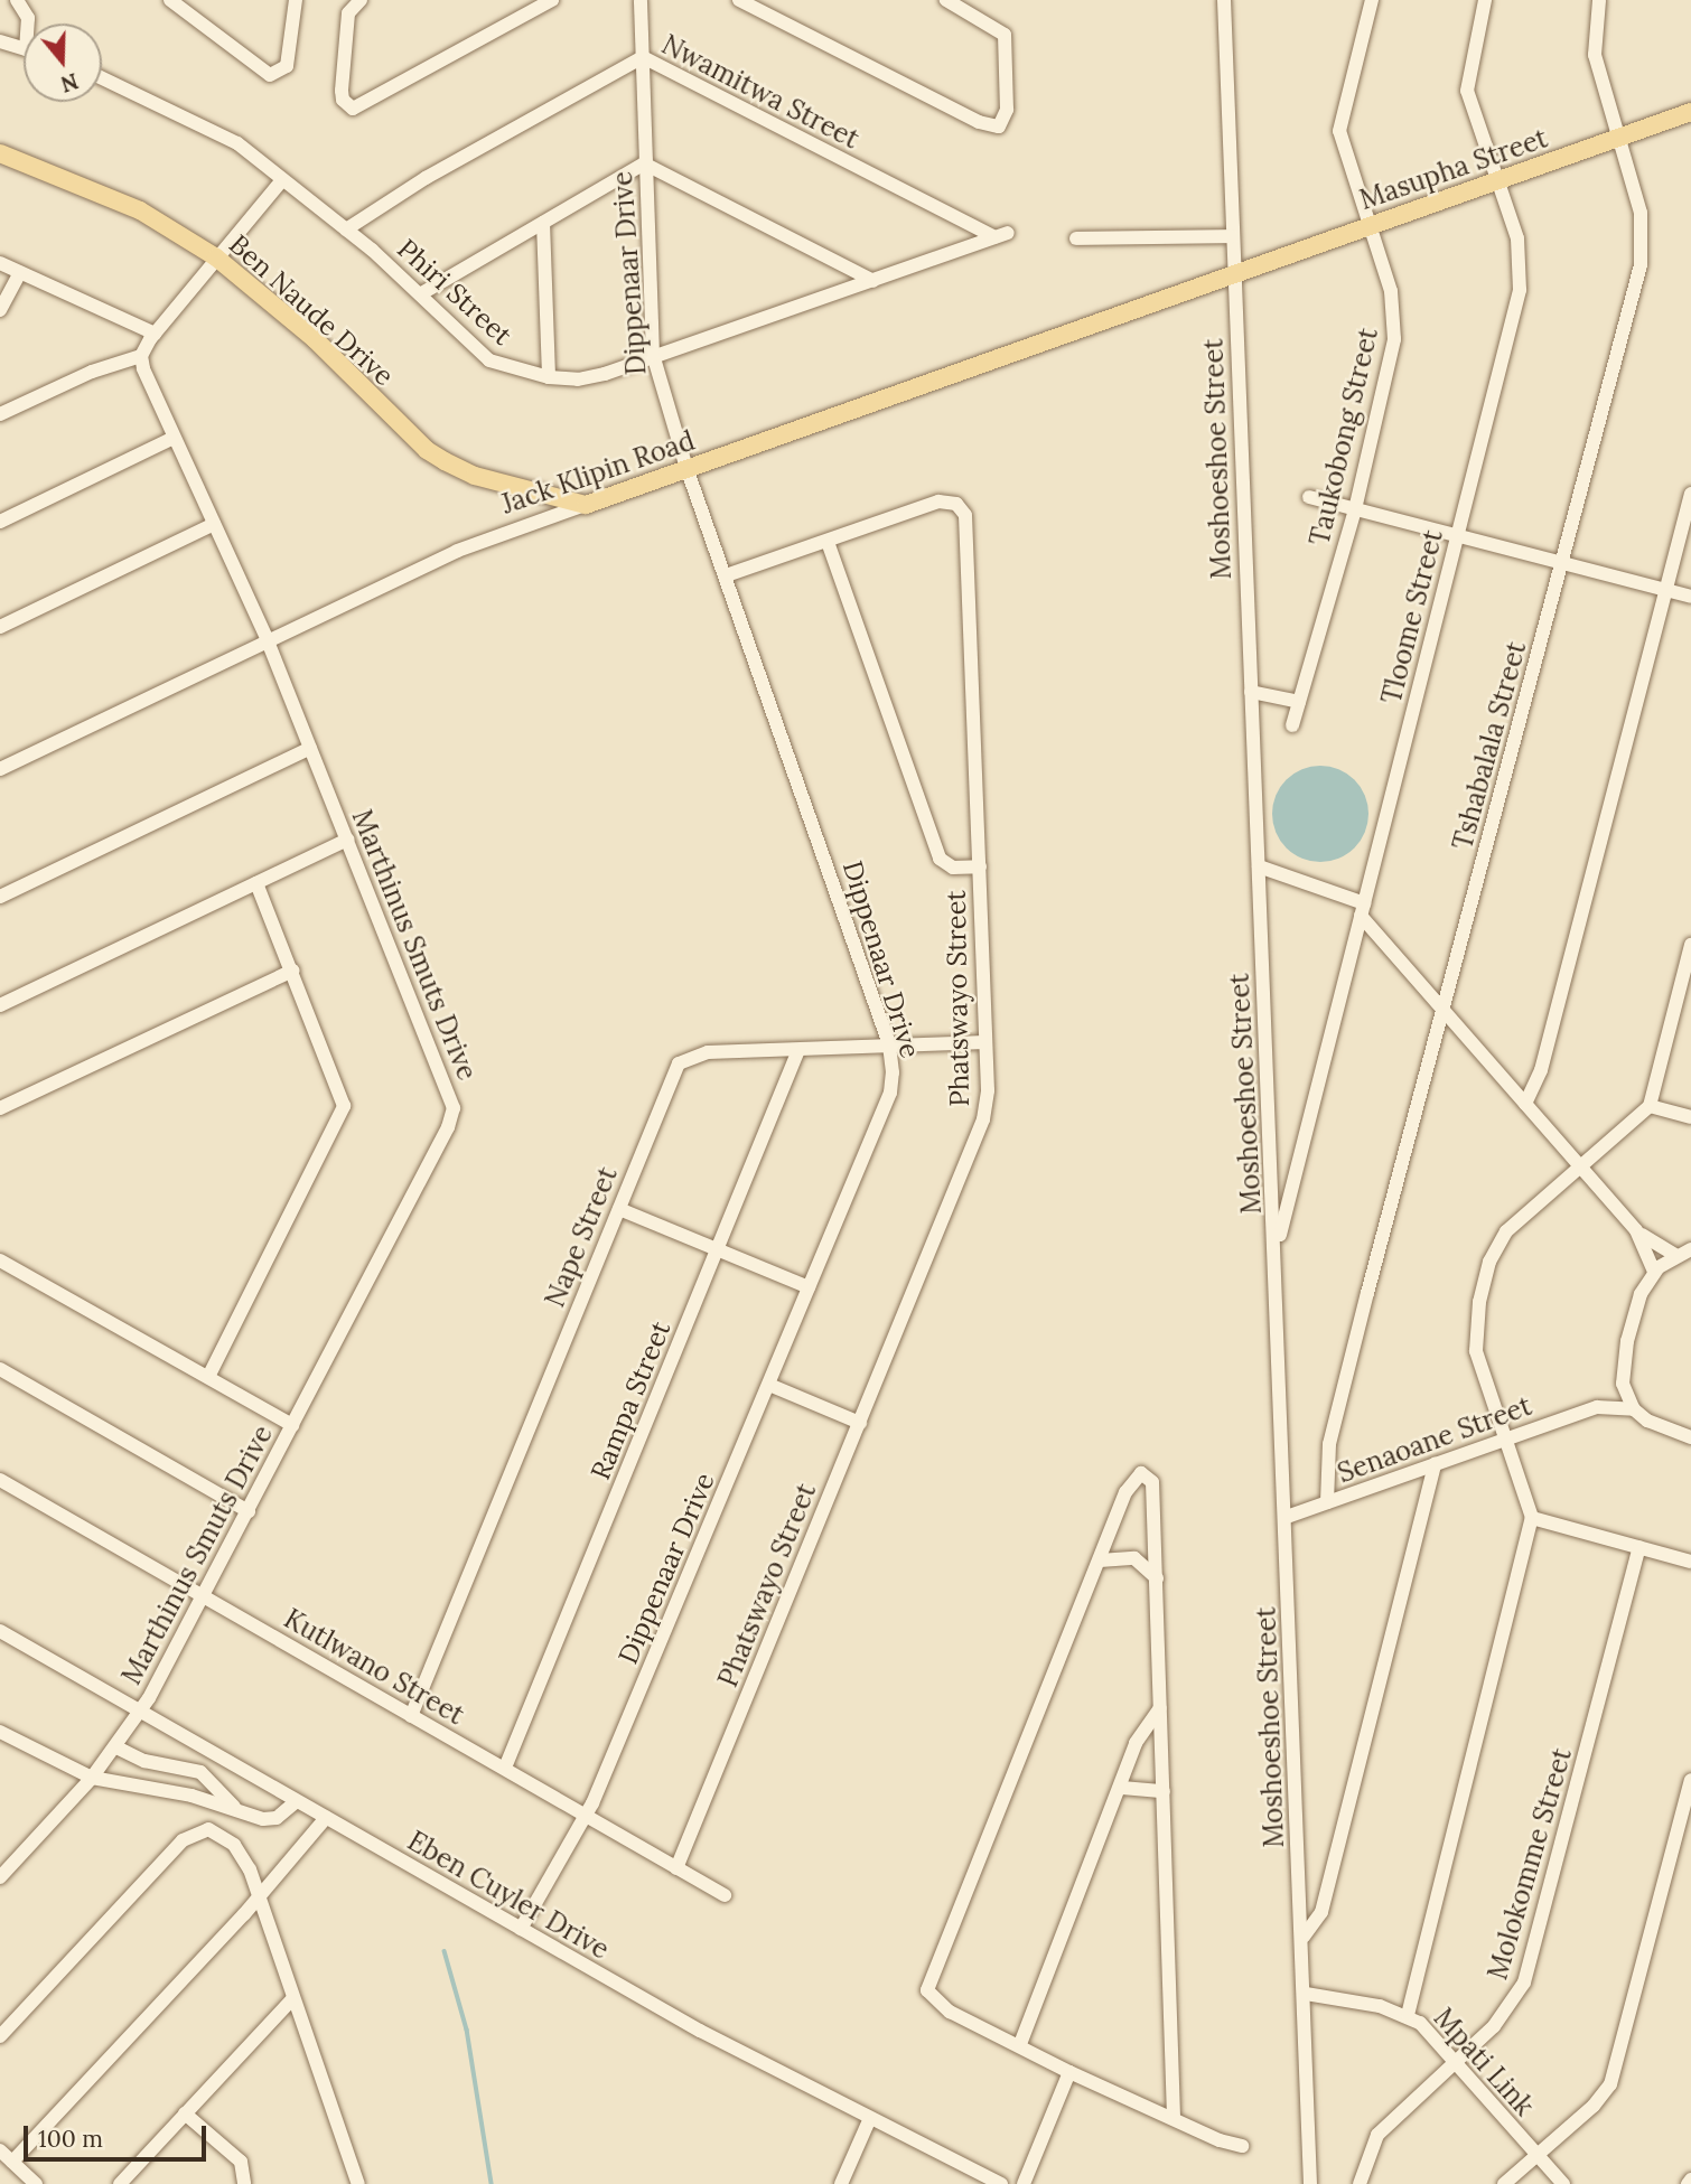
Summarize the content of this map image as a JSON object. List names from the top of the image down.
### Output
{
  "streets": {
    "main road": ["Masupha Street", "Ben Naude Drive", "Jack Klipin Road"],
    "street": [
      "Nwamitwa Street",
      "Dippenaar Drive",
      "Phiri Street",
      "Taukobong Street",
      "Moshoeshoe Street",
      "Tloome Street",
      "Tshabalala Street",
      "Marthinus Smuts Drive",
      "Phatswayo Street",
      "Nape Street",
      "Rampa Street",
      "Senaoane Street",
      "Kutlwano Street",
      "Molokomme Street",
      "Eben Cuyler Drive",
      "Mpati Link"
    ]
  },
  "crossings": [
    ["Nwamitwa Street", "Dippenaar Drive"],
    ["Nwamitwa Street", "Phiri Street"],
    ["Masupha Street", "Taukobong Street"],
    ["Masupha Street", "Moshoeshoe Street"],
    ["Masupha Street", "Jack Klipin Road"],
    ["Masupha Street", "Tloome Street"],
    ["Masupha Street", "Tshabalala Street"],
    ["Dippenaar Drive", "Phiri Street"],
    ["Dippenaar Drive", "Jack Klipin Road"],
    ["Dippenaar Drive", "Phatswayo Street"],
    ["Dippenaar Drive", "Nape Street"],
    ["Dippenaar Drive", "Kutlwano Street"],
    ["Dippenaar Drive", "Eben Cuyler Drive"],
    ["Ben Naude Drive", "Jack Klipin Road"],
    ["Moshoeshoe Street", "Jack Klipin Road"],
    ["Moshoeshoe Street", "Tloome Street"],
    ["Moshoeshoe Street", "Senaoane Street"],
    ["Moshoeshoe Street", "Mpati Link"],
    ["Jack Klipin Road", "Marthinus Smuts Drive"],
    ["Tshabalala Street", "Senaoane Street"],
    ["Marthinus Smuts Drive", "Kutlwano Street"],
    ["Marthinus Smuts Drive", "Eben Cuyler Drive"],
    ["Phatswayo Street", "Nape Street"],
    ["Phatswayo Street", "Kutlwano Street"],
    ["Nape Street", "Rampa Street"],
    ["Nape Street", "Kutlwano Street"],
    ["Rampa Street", "Kutlwano Street"],
    ["Molokomme Street", "Mpati Link"]
  ],
  "scale_bar": "100 m",
  "north": "bottom"
}
